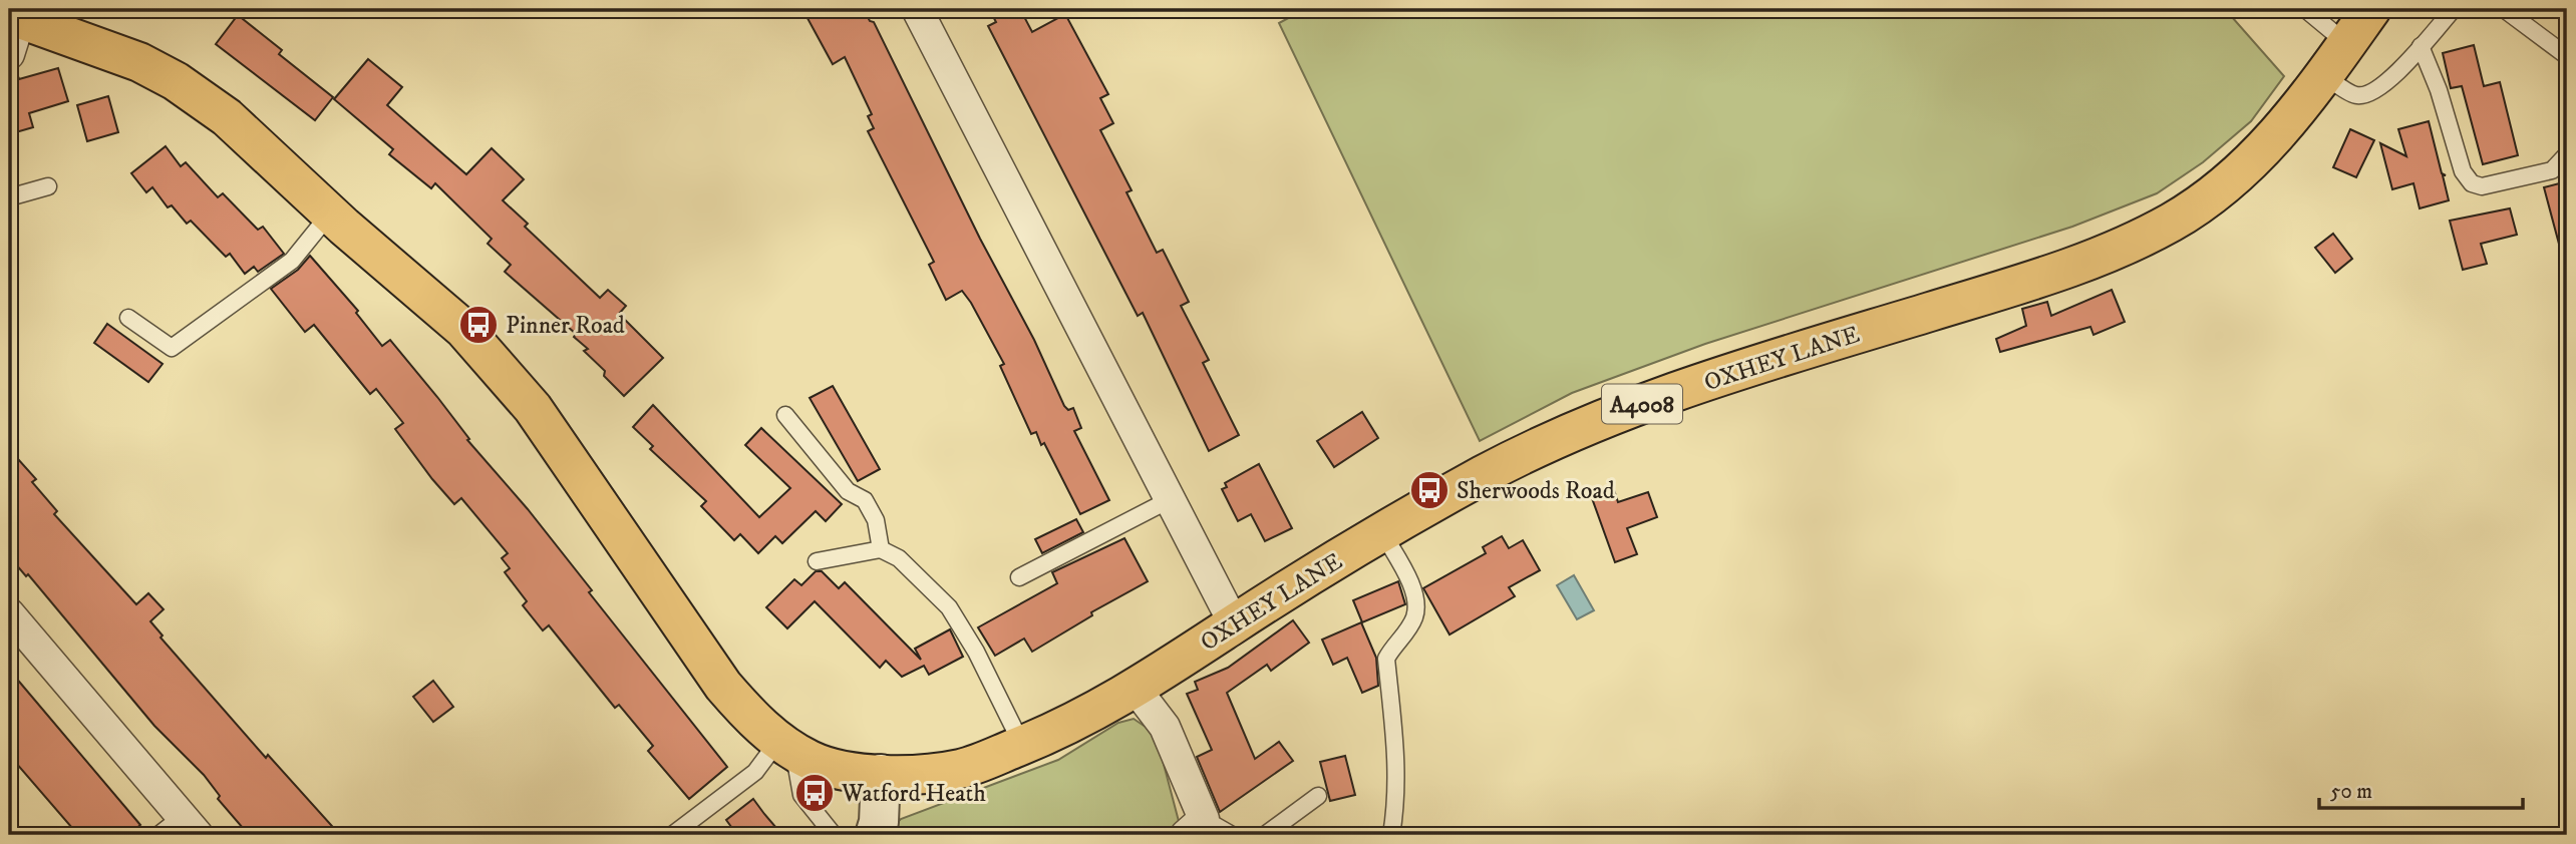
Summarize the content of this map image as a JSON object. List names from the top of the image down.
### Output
{
  "streets": {
    "main road": ["OXHEY LANE", "A4008"]
  },
  "crossings": [
    ["OXHEY LANE", "A4008"]
  ],
  "places": {
    "bus stop": ["Pinner Road", "Sherwoods Road", "Watford Heath"]
  },
  "scale_bar": "50 m"
}
